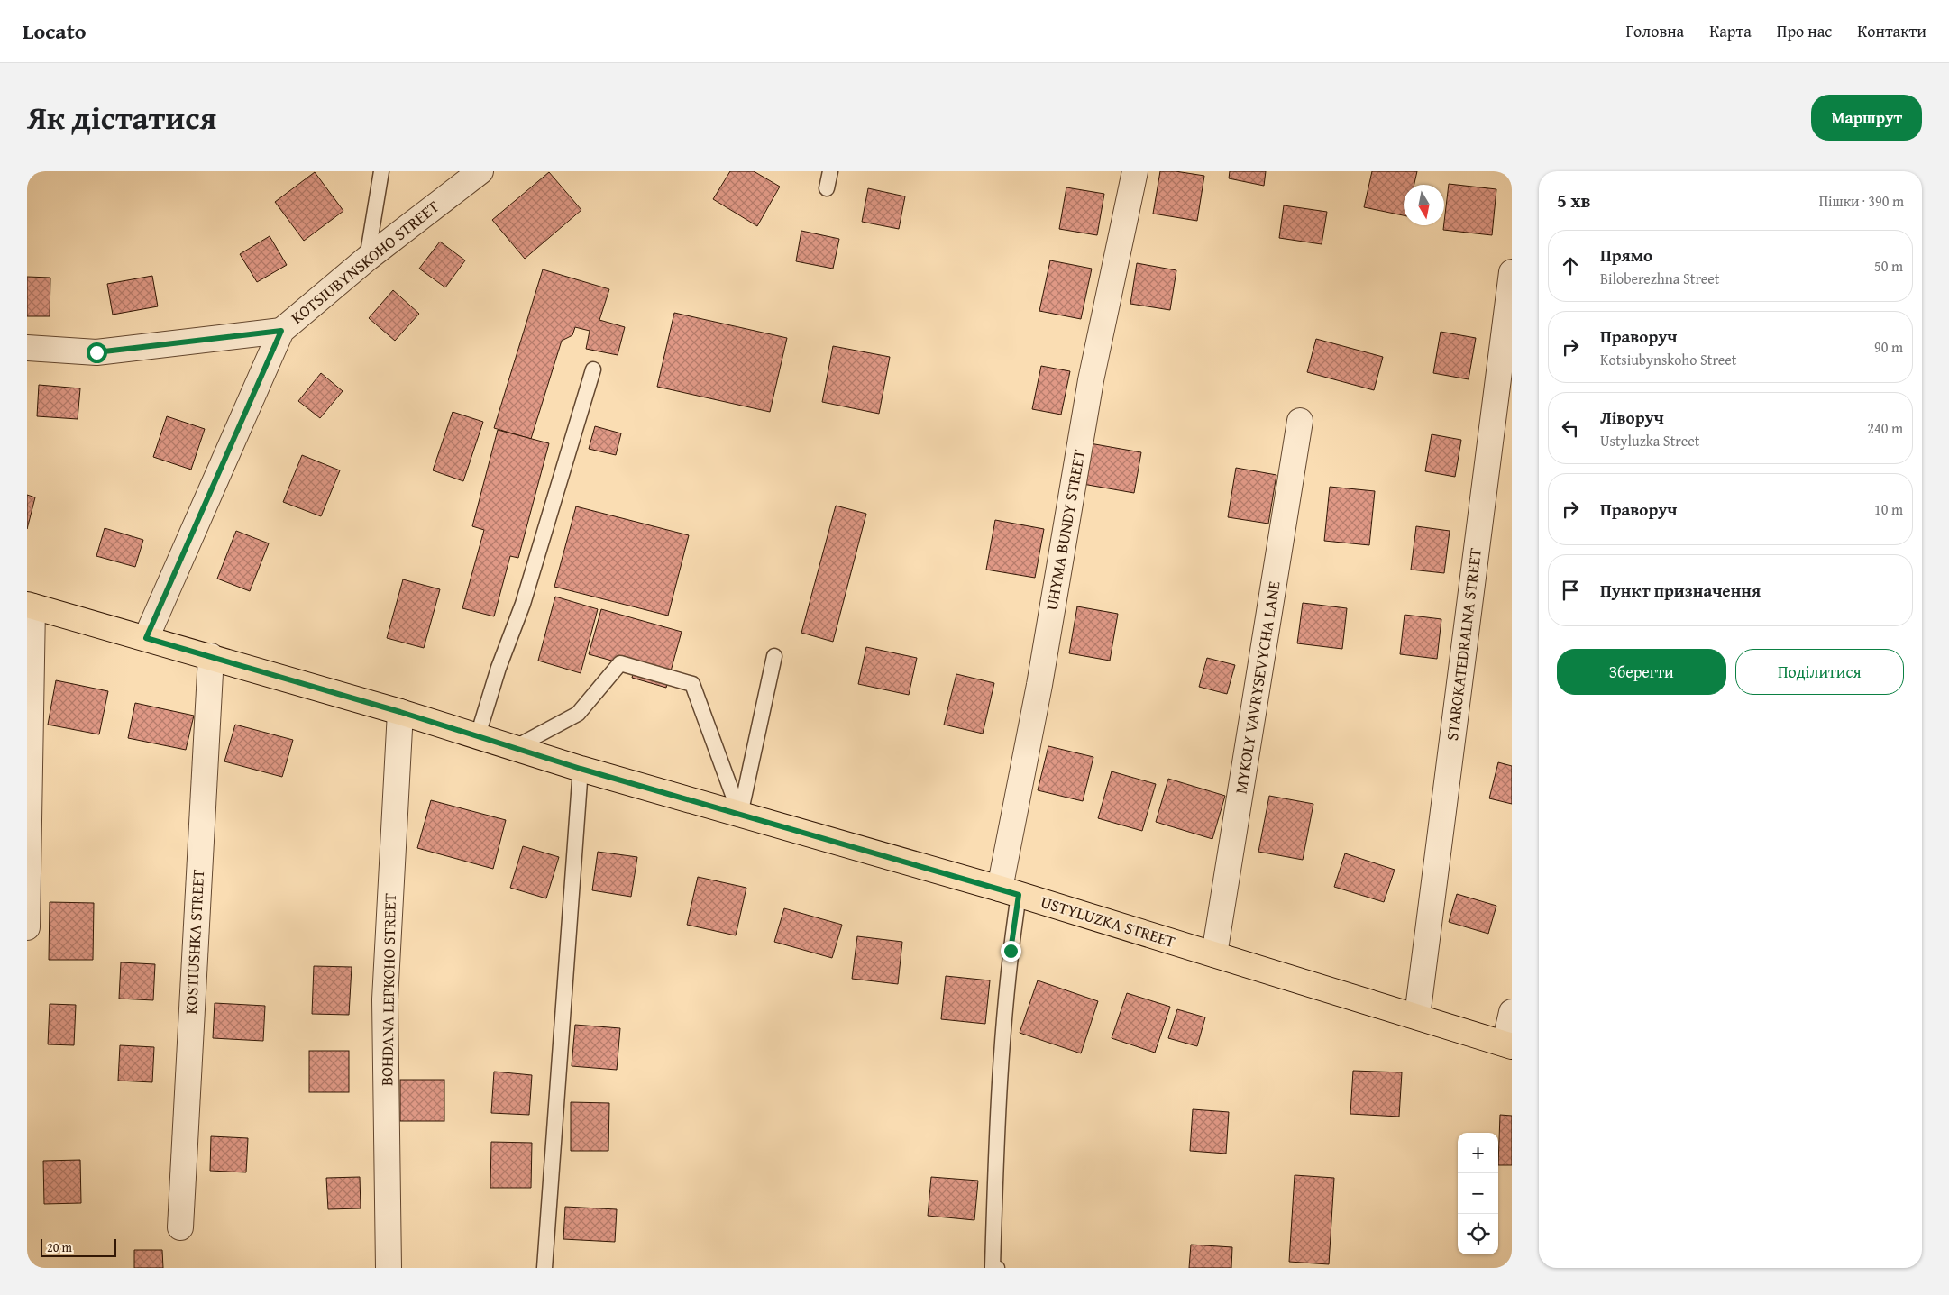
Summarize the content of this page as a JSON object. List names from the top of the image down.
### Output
{
  "streets": {
    "main road": ["USTYLUZKA STREET"],
    "street": [
      "KOTSIUBYNSKOHO STREET",
      "UHYMA BUNDY STREET",
      "STAROKATEDRALNA STREET",
      "MYKOLY VAVRYSEVYCHA LANE",
      "KOSTIUSHKA STREET",
      "BOHDANA LEPKOHO STREET"
    ]
  },
  "crossings": [
    ["KOTSIUBYNSKOHO STREET", "USTYLUZKA STREET"],
    ["UHYMA BUNDY STREET", "USTYLUZKA STREET"],
    ["STAROKATEDRALNA STREET", "USTYLUZKA STREET"],
    ["MYKOLY VAVRYSEVYCHA LANE", "USTYLUZKA STREET"],
    ["USTYLUZKA STREET", "KOSTIUSHKA STREET"],
    ["USTYLUZKA STREET", "BOHDANA LEPKOHO STREET"]
  ],
  "scale_bar": "20 m",
  "north": "bottom",
  "page": {
    "header": "Locato",
    "nav": [
      "Головна",
      "Карта",
      "Про нас",
      "Контакти"
    ],
    "title": "Як дістатися",
    "buttons": [
      "Маршрут",
      ["Зберегти", "Поділитися"]
    ],
    "heading": ["5 хв", "Пішки · 390 m"],
    "list": [
      ["Прямо", "Biloberezhna Street", "50 m"],
      ["Праворуч", "Kotsiubynskoho Street", "90 m"],
      ["Ліворуч", "Ustyluzka Street", "240 m"],
      ["Праворуч", "10 m"],
      "Пункт призначення"
    ],
    "map_buttons": ["+", "−"],
    "scale": "20 m"
  }
}
